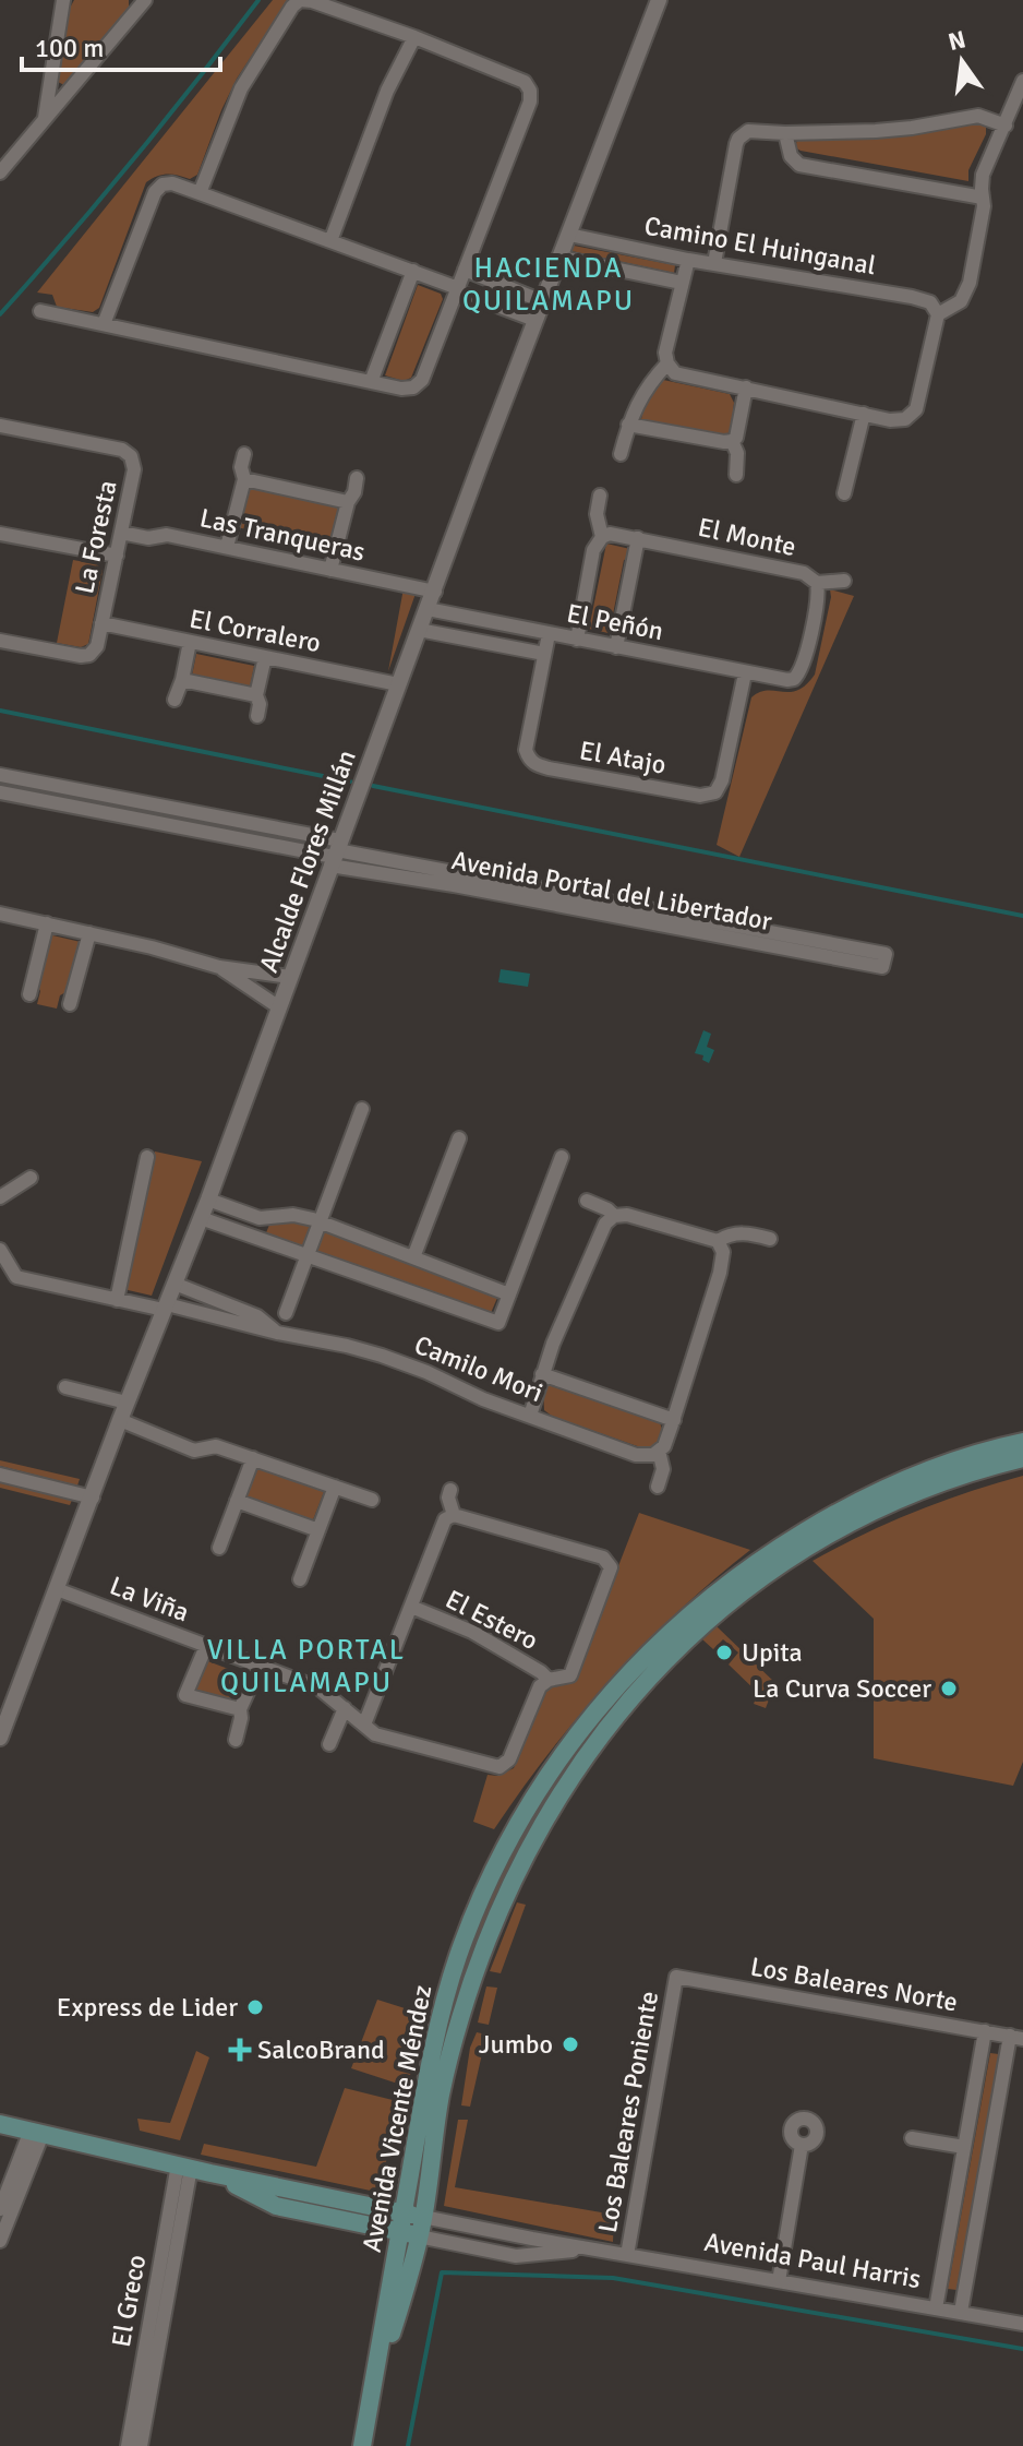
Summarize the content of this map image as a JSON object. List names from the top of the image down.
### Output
{
  "streets": {
    "main road": ["Avenida Vicente Méndez", "Avenida Paul Harris"],
    "street": [
      "Camino El Huinganal",
      "Las Tranqueras",
      "La Foresta",
      "El Monte",
      "El Peñón",
      "El Corralero",
      "El Atajo",
      "Alcalde Flores Millán",
      "Avenida Portal del Libertador",
      "Camilo Mori",
      "La Viña",
      "El Estero",
      "Los Baleares Norte",
      "Los Baleares Poniente",
      "El Greco"
    ]
  },
  "crossings": [
    ["Camino El Huinganal", "Alcalde Flores Millán"],
    ["Las Tranqueras", "La Foresta"],
    ["Las Tranqueras", "Alcalde Flores Millán"],
    ["La Foresta", "El Corralero"],
    ["El Monte", "El Peñón"],
    ["El Peñón", "El Atajo"],
    ["El Peñón", "Alcalde Flores Millán"],
    ["El Corralero", "Alcalde Flores Millán"],
    ["Alcalde Flores Millán", "Avenida Portal del Libertador"],
    ["Alcalde Flores Millán", "Camilo Mori"],
    ["Alcalde Flores Millán", "La Viña"],
    ["La Viña", "El Estero"],
    ["Los Baleares Norte", "Los Baleares Poniente"],
    ["Los Baleares Poniente", "Avenida Paul Harris"],
    ["Avenida Vicente Méndez", "Avenida Paul Harris"],
    ["Avenida Paul Harris", "El Greco"]
  ],
  "districts": ["HACIENDA QUILAMAPU", "VILLA PORTAL QUILAMAPU"],
  "places": {
    "other": [
      "Upita",
      "La Curva Soccer",
      "Express de Lider",
      "Jumbo"
    ],
    "health": ["SalcoBrand"]
  },
  "scale_bar": "100 m",
  "north": "top"
}
